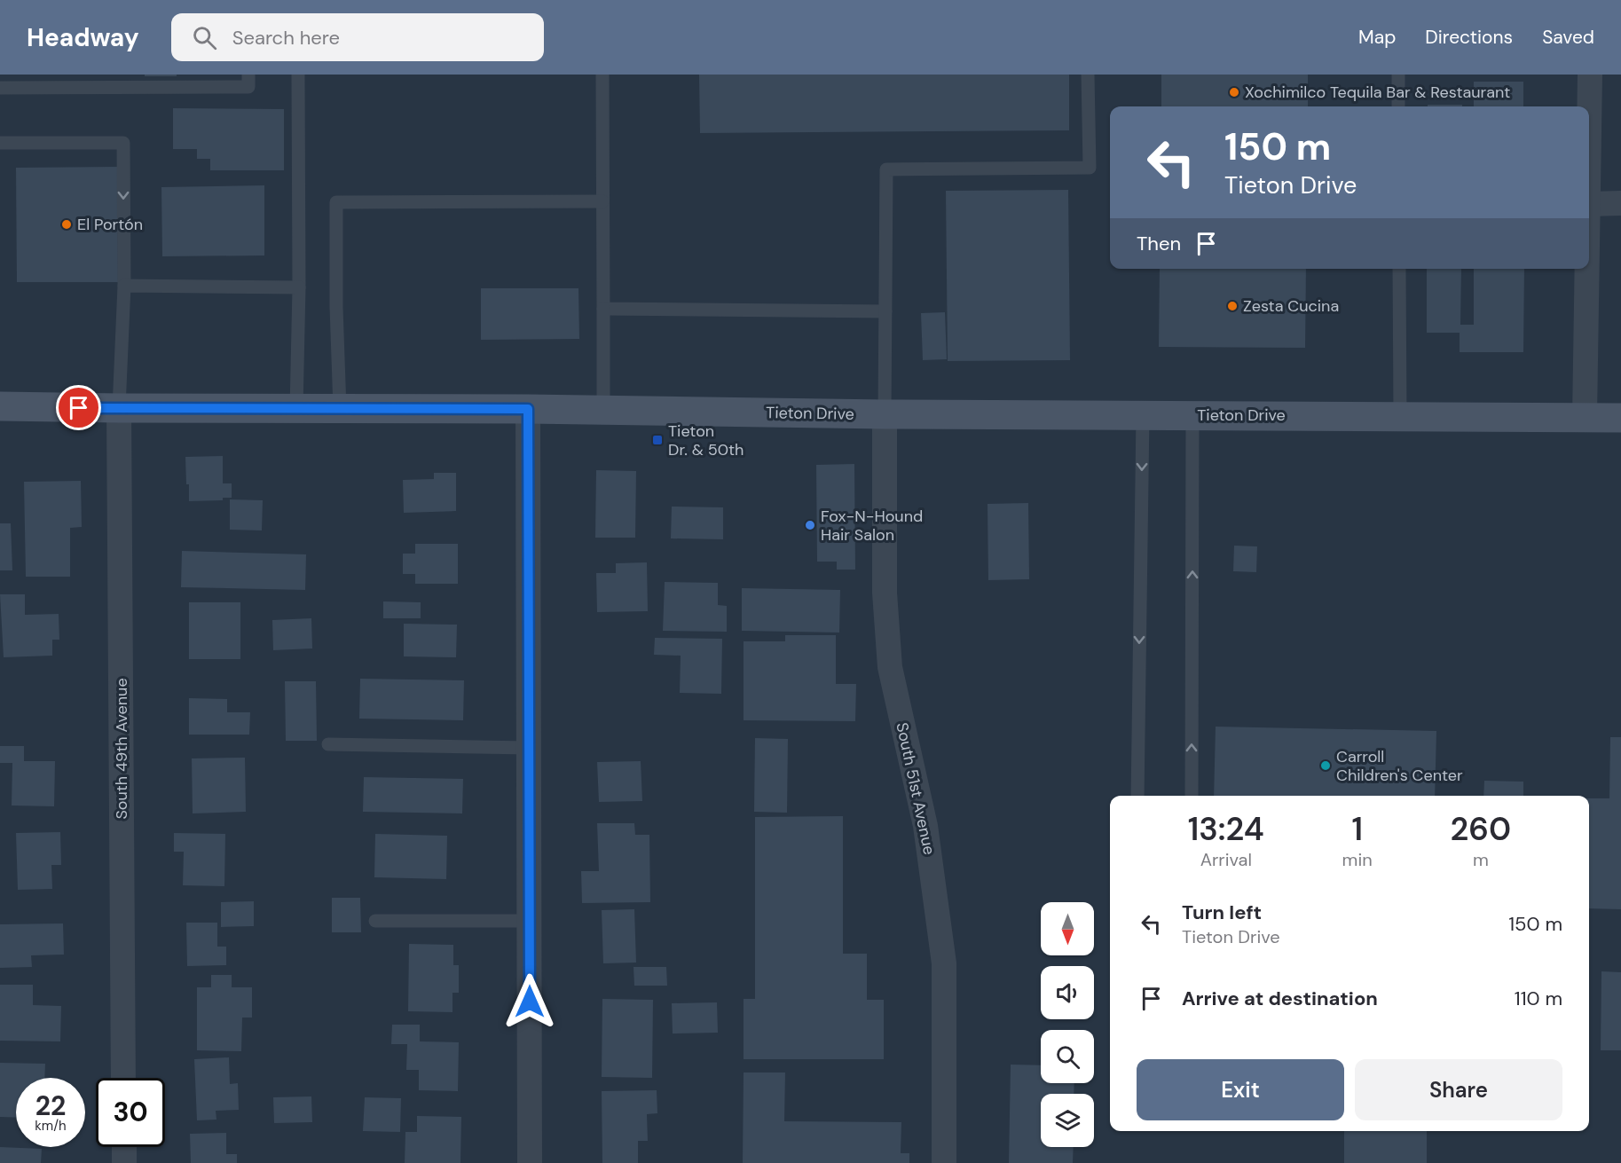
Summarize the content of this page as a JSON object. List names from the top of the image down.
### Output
{
  "streets": {
    "main road": ["Tieton Drive"],
    "street": ["South 49th Avenue", "South 51st Avenue"]
  },
  "crossings": [
    ["Tieton Drive", "South 49th Avenue"],
    ["Tieton Drive", "South 51st Avenue"]
  ],
  "places": {
    "other": [
      "Xochimilco Tequila Bar & Restaurant",
      "El Portón",
      "Zesta Cucina",
      "Fox-N-Hound Hair Salon",
      "Carroll Children's Center"
    ],
    "transit": ["Tieton Dr. & 50th"]
  },
  "north": "bottom",
  "page": {
    "header": "Headway",
    "search": "Search here",
    "nav": ["Map", "Directions", "Saved"],
    "turn": ["150 m", "Tieton Drive"],
    "then": "Then",
    "eta": [
      "13:24",
      "Arrival",
      "1",
      "min",
      "260",
      "m"
    ],
    "list": [
      {
        "name": "Turn left",
        "note": "Tieton Drive",
        "value": "150 m"
      },
      {
        "name": "Arrive at destination",
        "value": "110 m"
      }
    ],
    "buttons": ["Exit", "Share"],
    "speed": "22 km/h",
    "limit": "30"
  }
}
